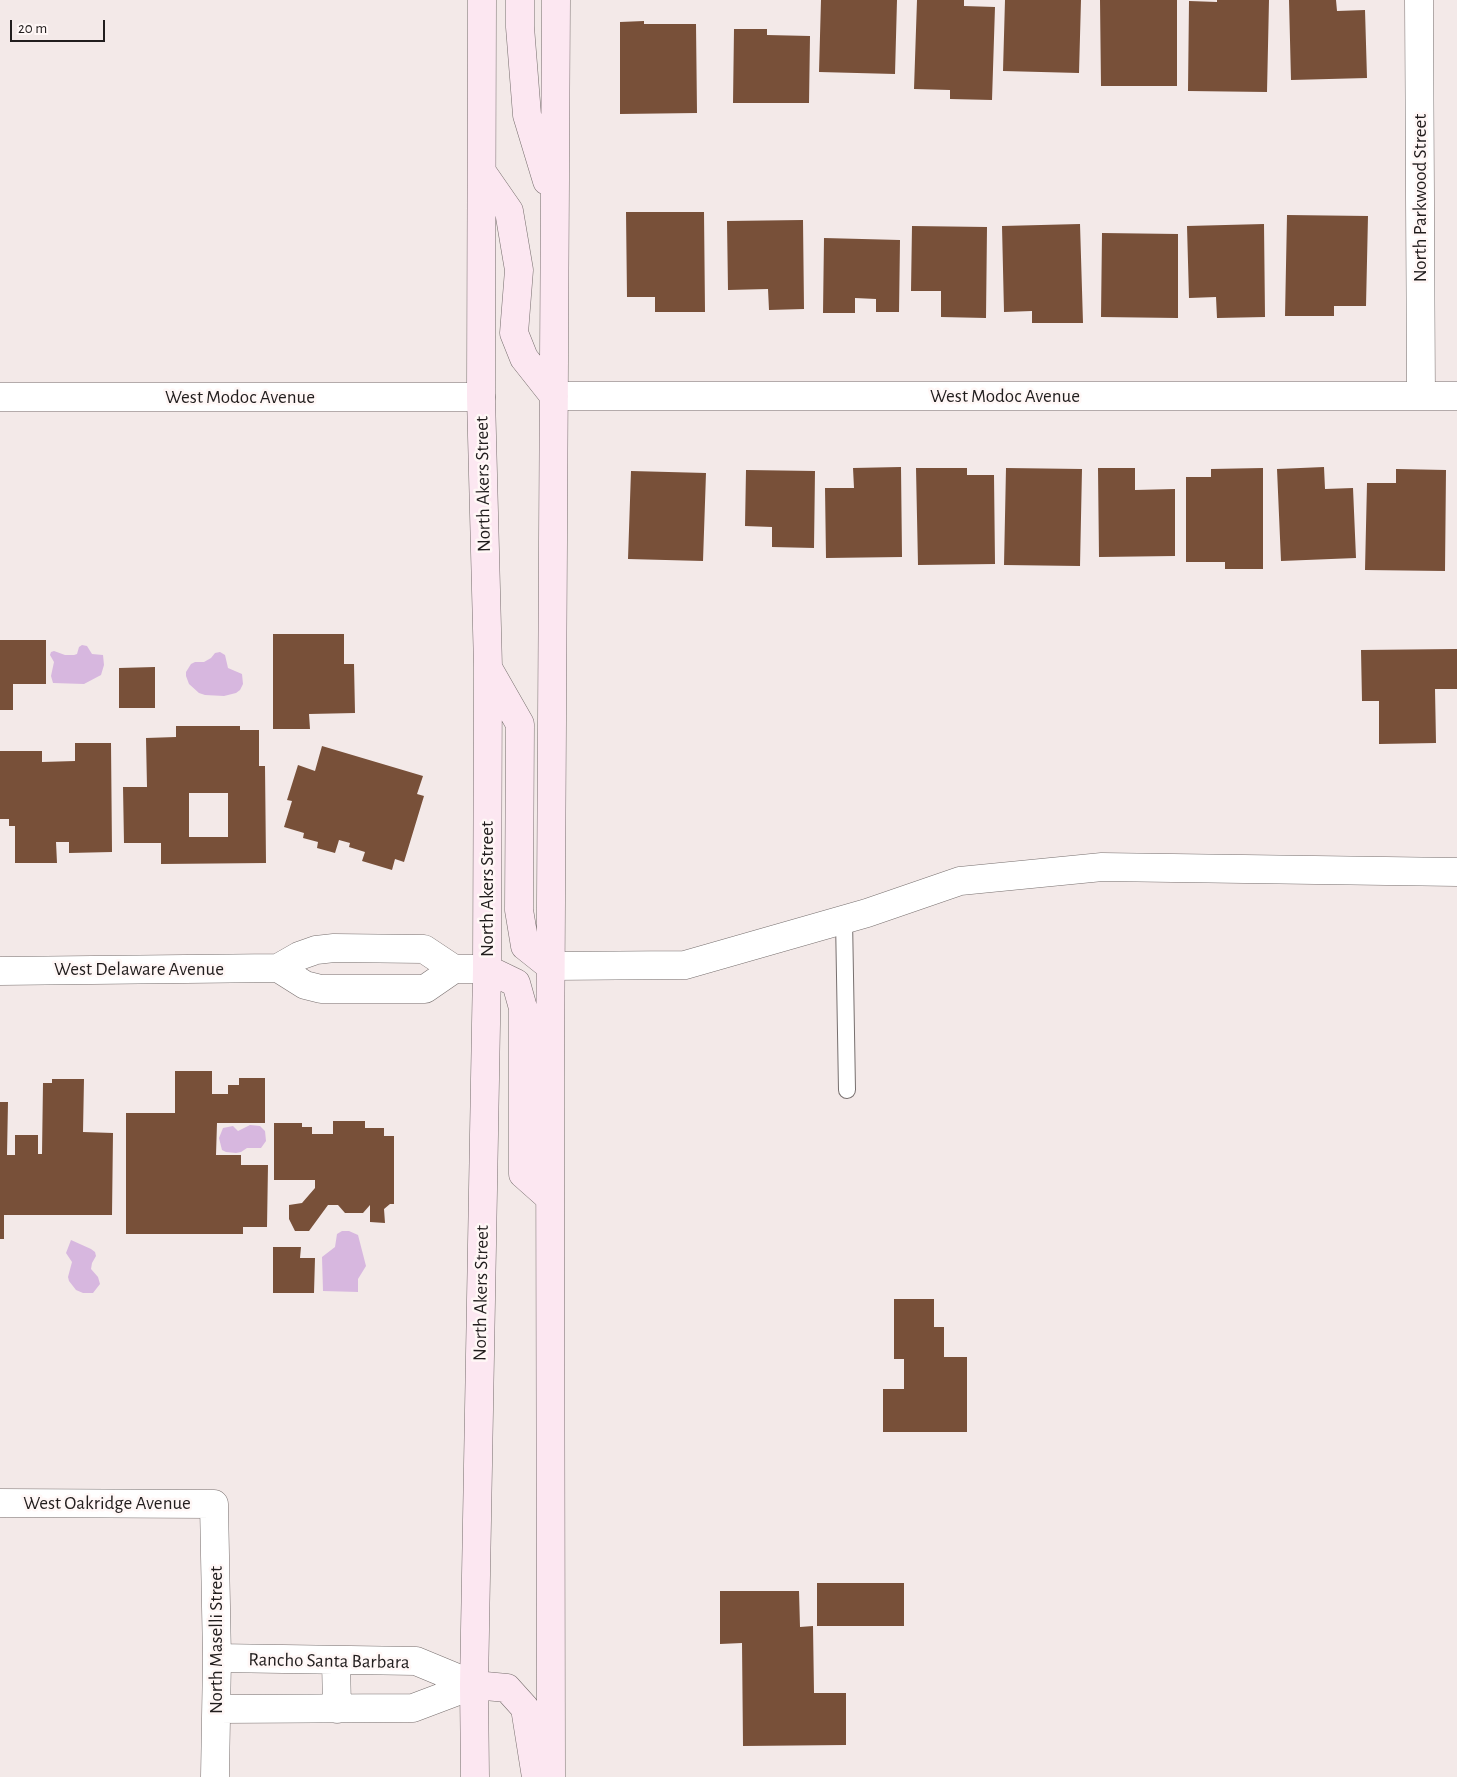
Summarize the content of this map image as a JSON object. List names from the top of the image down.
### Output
{
  "streets": {
    "main road": ["North Akers Street"],
    "street": [
      "North Parkwood Street",
      "West Modoc Avenue",
      "West Delaware Avenue",
      "West Oakridge Avenue",
      "North Maselli Street",
      "Rancho Santa Barbara"
    ]
  },
  "crossings": [
    ["North Parkwood Street", "West Modoc Avenue"],
    ["West Modoc Avenue", "North Akers Street"],
    ["North Akers Street", "Rancho Santa Barbara"],
    ["West Oakridge Avenue", "North Maselli Street"],
    ["North Maselli Street", "Rancho Santa Barbara"]
  ],
  "scale_bar": "20 m"
}
